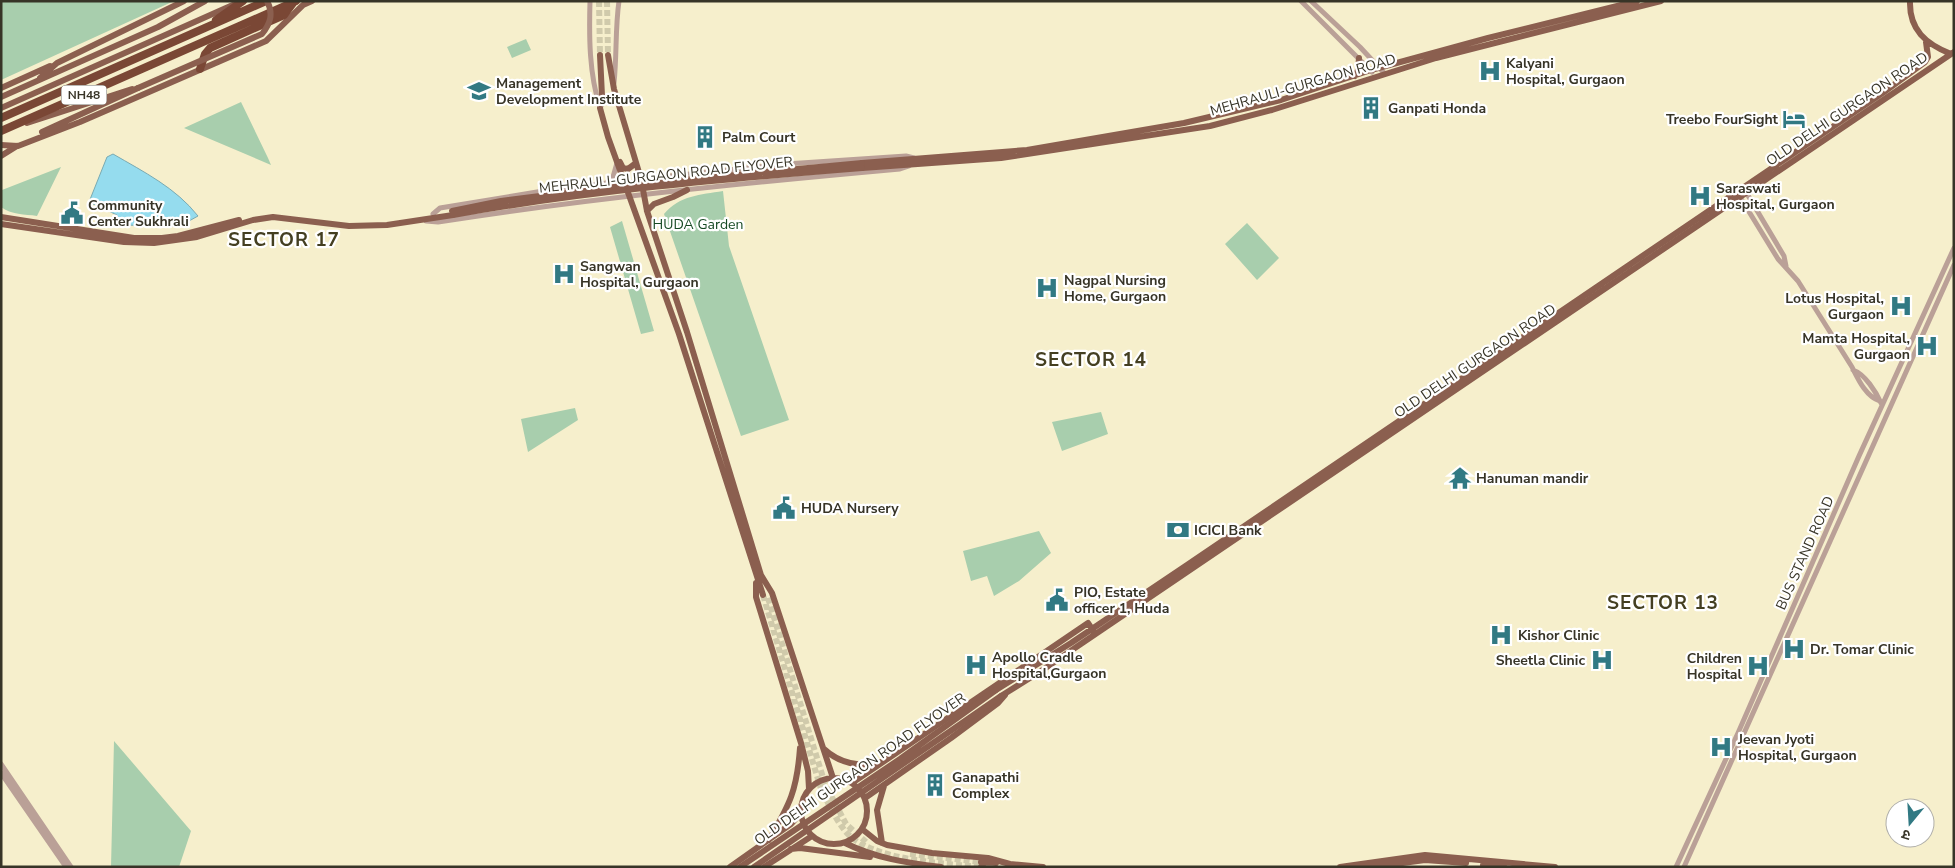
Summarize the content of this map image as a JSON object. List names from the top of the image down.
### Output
{
  "streets": {
    "highway": ["NH48"],
    "main road": [
      "MEHRAULI-GURGAON ROAD",
      "OLD DELHI GURGAON ROAD",
      "MEHRAULI-GURGAON ROAD FLYOVER",
      "OLD DELHI GURGAON ROAD FLYOVER"
    ],
    "street": ["BUS STAND ROAD"]
  },
  "crossings": [
    ["MEHRAULI-GURGAON ROAD", "MEHRAULI-GURGAON ROAD FLYOVER"],
    ["OLD DELHI GURGAON ROAD", "OLD DELHI GURGAON ROAD FLYOVER"]
  ],
  "districts": ["SECTOR 17", "SECTOR 14", "SECTOR 13"],
  "parks": ["HUDA Garden"],
  "places": {
    "hospital": [
      "Kalyani Hospital, Gurgaon",
      "Saraswati Hospital, Gurgaon",
      "Sangwan Hospital, Gurgaon",
      "Nagpal Nursing Home, Gurgaon",
      "Lotus Hospital, Gurgaon",
      "Mamta Hospital, Gurgaon",
      "Kishor Clinic",
      "Dr. Tomar Clinic",
      "Sheetla Clinic",
      "Apollo Cradle Hospital,Gurgaon",
      "Children Hospital",
      "Jeevan Jyoti Hospital, Gurgaon"
    ],
    "school or university": ["Management Development Institute"],
    "building": ["Ganpati Honda", "Palm Court", "Ganapathi Complex"],
    "hotel": ["Treebo FourSight"],
    "public building": ["Community Center Sukhrali", "HUDA Nursery", "PIO, Estate officer 1, Huda"],
    "temple": ["Hanuman mandir"],
    "bank": ["ICICI Bank"]
  },
  "north": "bottom"
}
